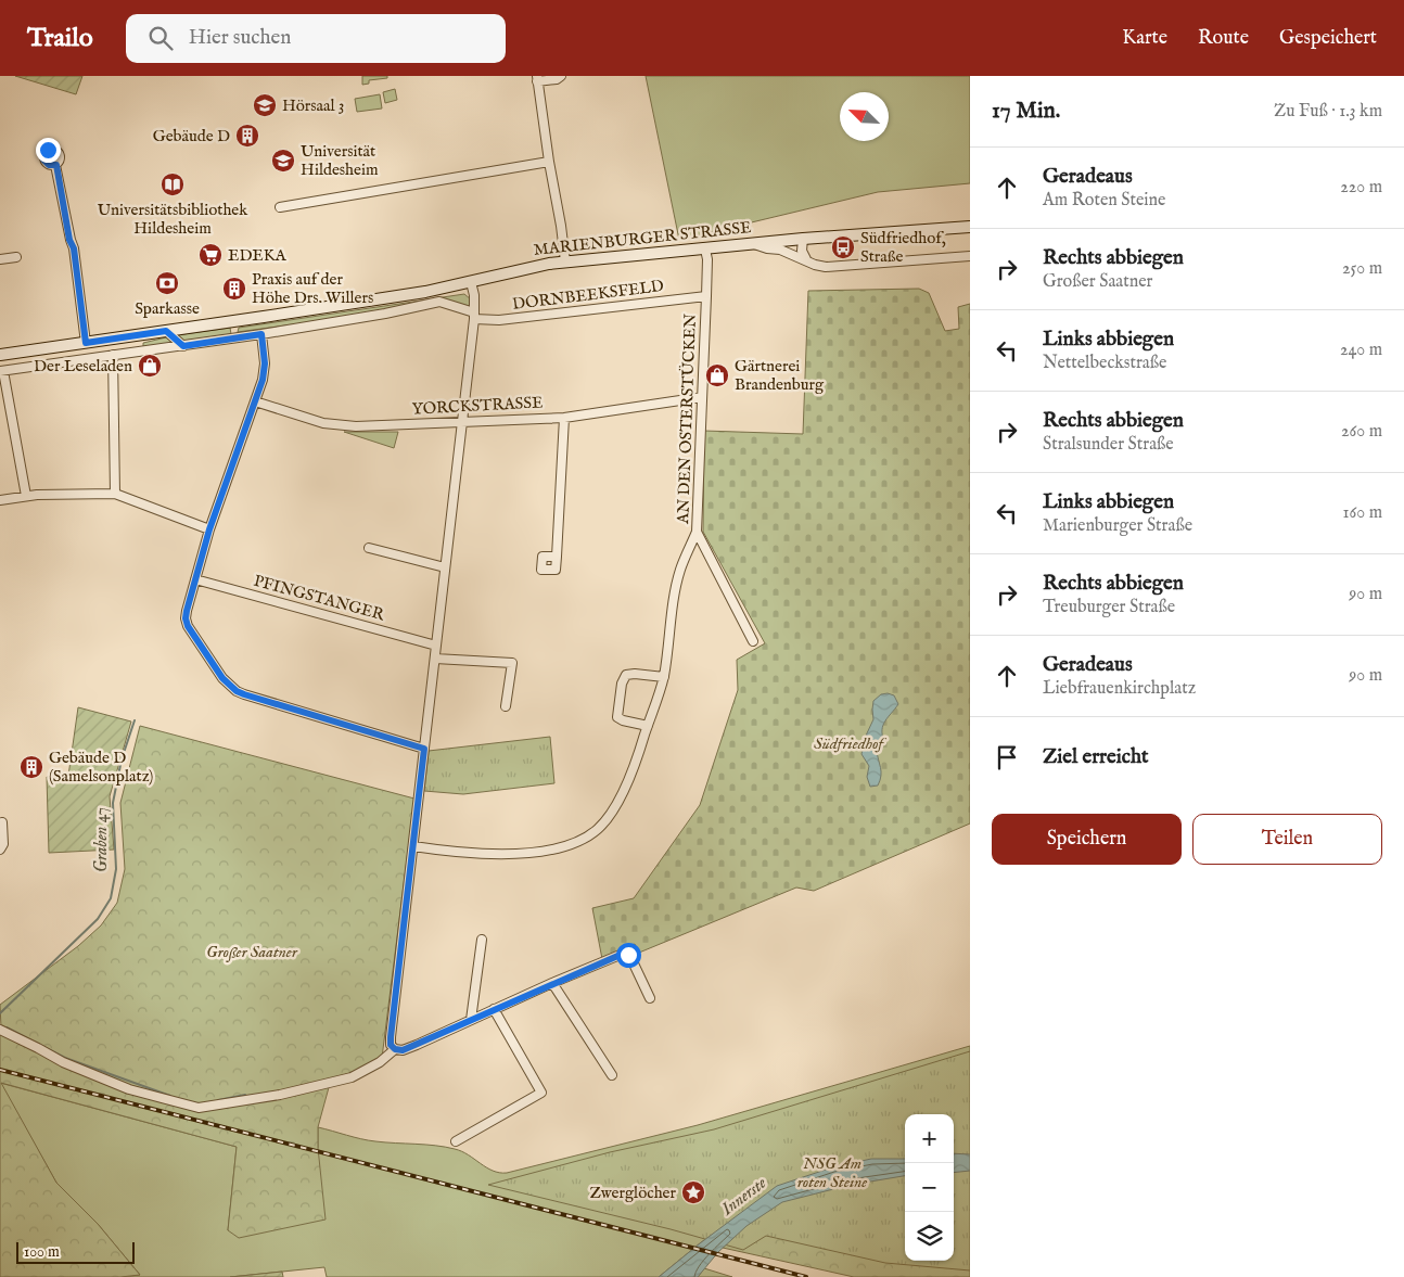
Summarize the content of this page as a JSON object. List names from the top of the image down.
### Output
{
  "streets": {
    "main road": ["MARIENBURGER STRASSE"],
    "street": [
      "DORNBEEKSFELD",
      "YORCKSTRASSE",
      "AN DEN OSTERSTÜCKEN",
      "PFINGSTANGER"
    ]
  },
  "crossings": [
    ["MARIENBURGER STRASSE", "AN DEN OSTERSTÜCKEN"],
    ["DORNBEEKSFELD", "AN DEN OSTERSTÜCKEN"],
    ["YORCKSTRASSE", "AN DEN OSTERSTÜCKEN"]
  ],
  "water": ["Graben 47", "Innerste"],
  "parks": ["Südfriedhof", "Großer Saatner", "NSG Am roten Steine"],
  "places": {
    "school or university": ["Hörsaal 3", "Universität Hildesheim"],
    "building": ["Gebäude D", "Praxis auf der Höhe Drs. Willers", "Gebäude D (Samelsonplatz)"],
    "library": ["Universitätsbibliothek Hildesheim"],
    "bus stop": ["Südfriedhof, Straße"],
    "supermarket": ["EDEKA"],
    "bank": ["Sparkasse"],
    "shop": ["Der Leseladen", "Gärtnerei Brandenburg"],
    "place": ["Zwerglöcher"]
  },
  "scale_bar": "100 m",
  "north": "top left",
  "page": {
    "header": "Trailo",
    "search": "Hier suchen",
    "nav": ["Karte", "Route", "Gespeichert"],
    "heading": ["17 Min.", "Zu Fuß · 1.3 km"],
    "list": [
      ["Geradeaus", "Am Roten Steine", "220 m"],
      ["Rechts abbiegen", "Großer Saatner", "250 m"],
      ["Links abbiegen", "Nettelbeckstraße", "240 m"],
      ["Rechts abbiegen", "Stralsunder Straße", "260 m"],
      ["Links abbiegen", "Marienburger Straße", "160 m"],
      ["Rechts abbiegen", "Treuburger Straße", "90 m"],
      ["Geradeaus", "Liebfrauenkirchplatz", "90 m"],
      "Ziel erreicht"
    ],
    "buttons": ["Speichern", "Teilen"],
    "map_buttons": ["+", "−"],
    "scale": "100 m"
  }
}
